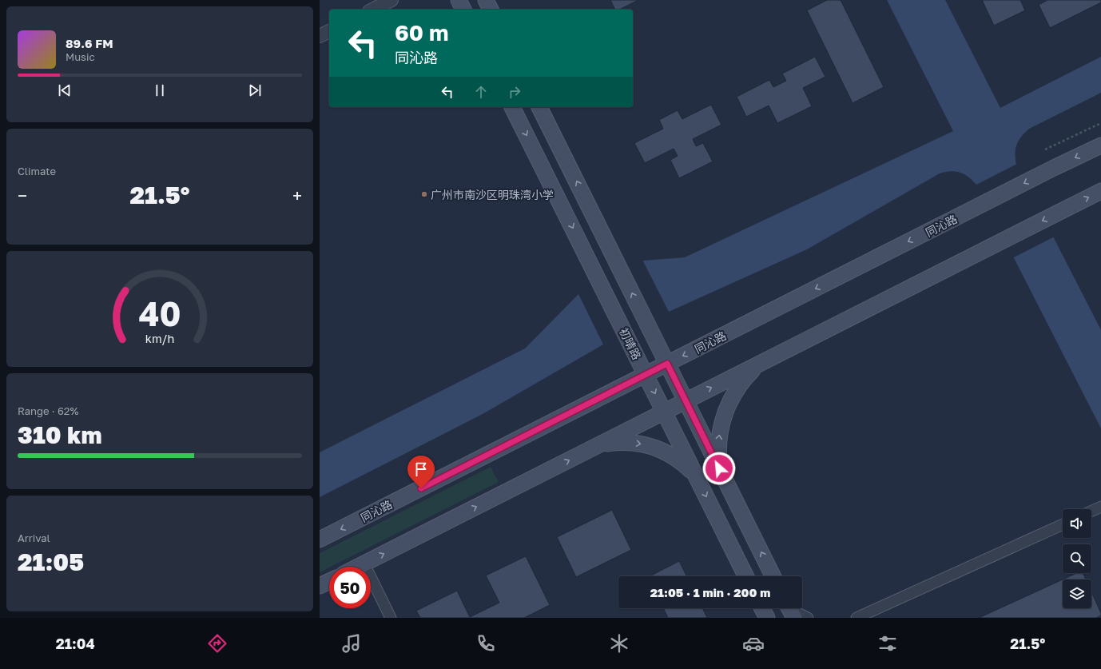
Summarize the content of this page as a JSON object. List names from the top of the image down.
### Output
{
  "streets": {
    "main road": ["同沁路", "初晴路"]
  },
  "crossings": [
    ["同沁路", "初晴路"]
  ],
  "places": ["广州市南沙区明珠湾小学"],
  "page": {
    "turn": ["60 m", "同沁路"],
    "song": ["89.6 FM", "Music"],
    "tile": [
      "Climate",
      ["Range · 62%", "310 km"],
      ["Arrival", "21:05"]
    ],
    "heat": ["−", "21.5°", "+"],
    "limit": "50",
    "trip": "21:05 · 1 min · 200 m",
    "tabs": ["21:04", "21.5°"],
    "gauge": ["40", "km/h"]
  }
}
